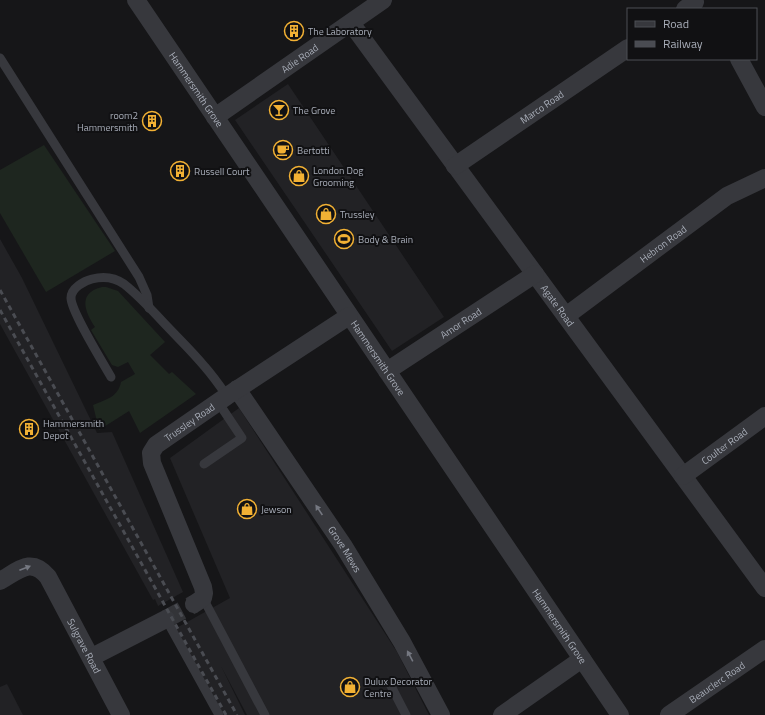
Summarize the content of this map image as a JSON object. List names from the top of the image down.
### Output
{
  "streets": {
    "street": [
      "Adie Road",
      "Hammersmith Grove",
      "Marco Road",
      "Hebron Road",
      "Agate Road",
      "Amor Road",
      "Trussley Road",
      "Coulter Road",
      "Grove Mews",
      "Sulgrave Road",
      "Beauclerc Road"
    ]
  },
  "crossings": [
    ["Adie Road", "Hammersmith Grove"],
    ["Adie Road", "Agate Road"],
    ["Hammersmith Grove", "Amor Road"],
    ["Hammersmith Grove", "Trussley Road"],
    ["Marco Road", "Agate Road"],
    ["Hebron Road", "Agate Road"],
    ["Agate Road", "Amor Road"],
    ["Agate Road", "Coulter Road"],
    ["Trussley Road", "Grove Mews"]
  ],
  "one_way": ["Grove Mews", "Sulgrave Road"],
  "places": {
    "building": [
      "The Laboratory",
      "room2 Hammersmith",
      "Russell Court",
      "Hammersmith Depot"
    ],
    "bar": ["The Grove"],
    "cafe": ["Bertotti"],
    "shop": [
      "London Dog Grooming",
      "Trussley",
      "Jewson",
      "Dulux Decorator Centre"
    ],
    "sports": ["Body & Brain"]
  },
  "legend": ["Road", "Railway"]
}
